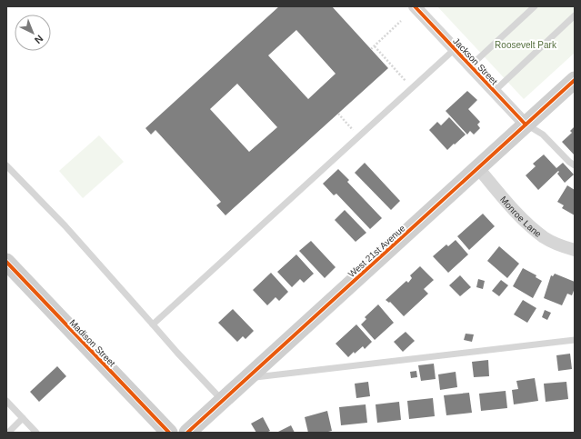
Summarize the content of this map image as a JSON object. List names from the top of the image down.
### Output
{
  "streets": {
    "street": [
      "Jackson Street",
      "Monroe Lane",
      "West 21st Avenue",
      "Madison Street"
    ]
  },
  "crossings": [
    ["Jackson Street", "West 21st Avenue"],
    ["Monroe Lane", "West 21st Avenue"]
  ],
  "parks": ["Roosevelt Park"],
  "north": "bottom right"
}
